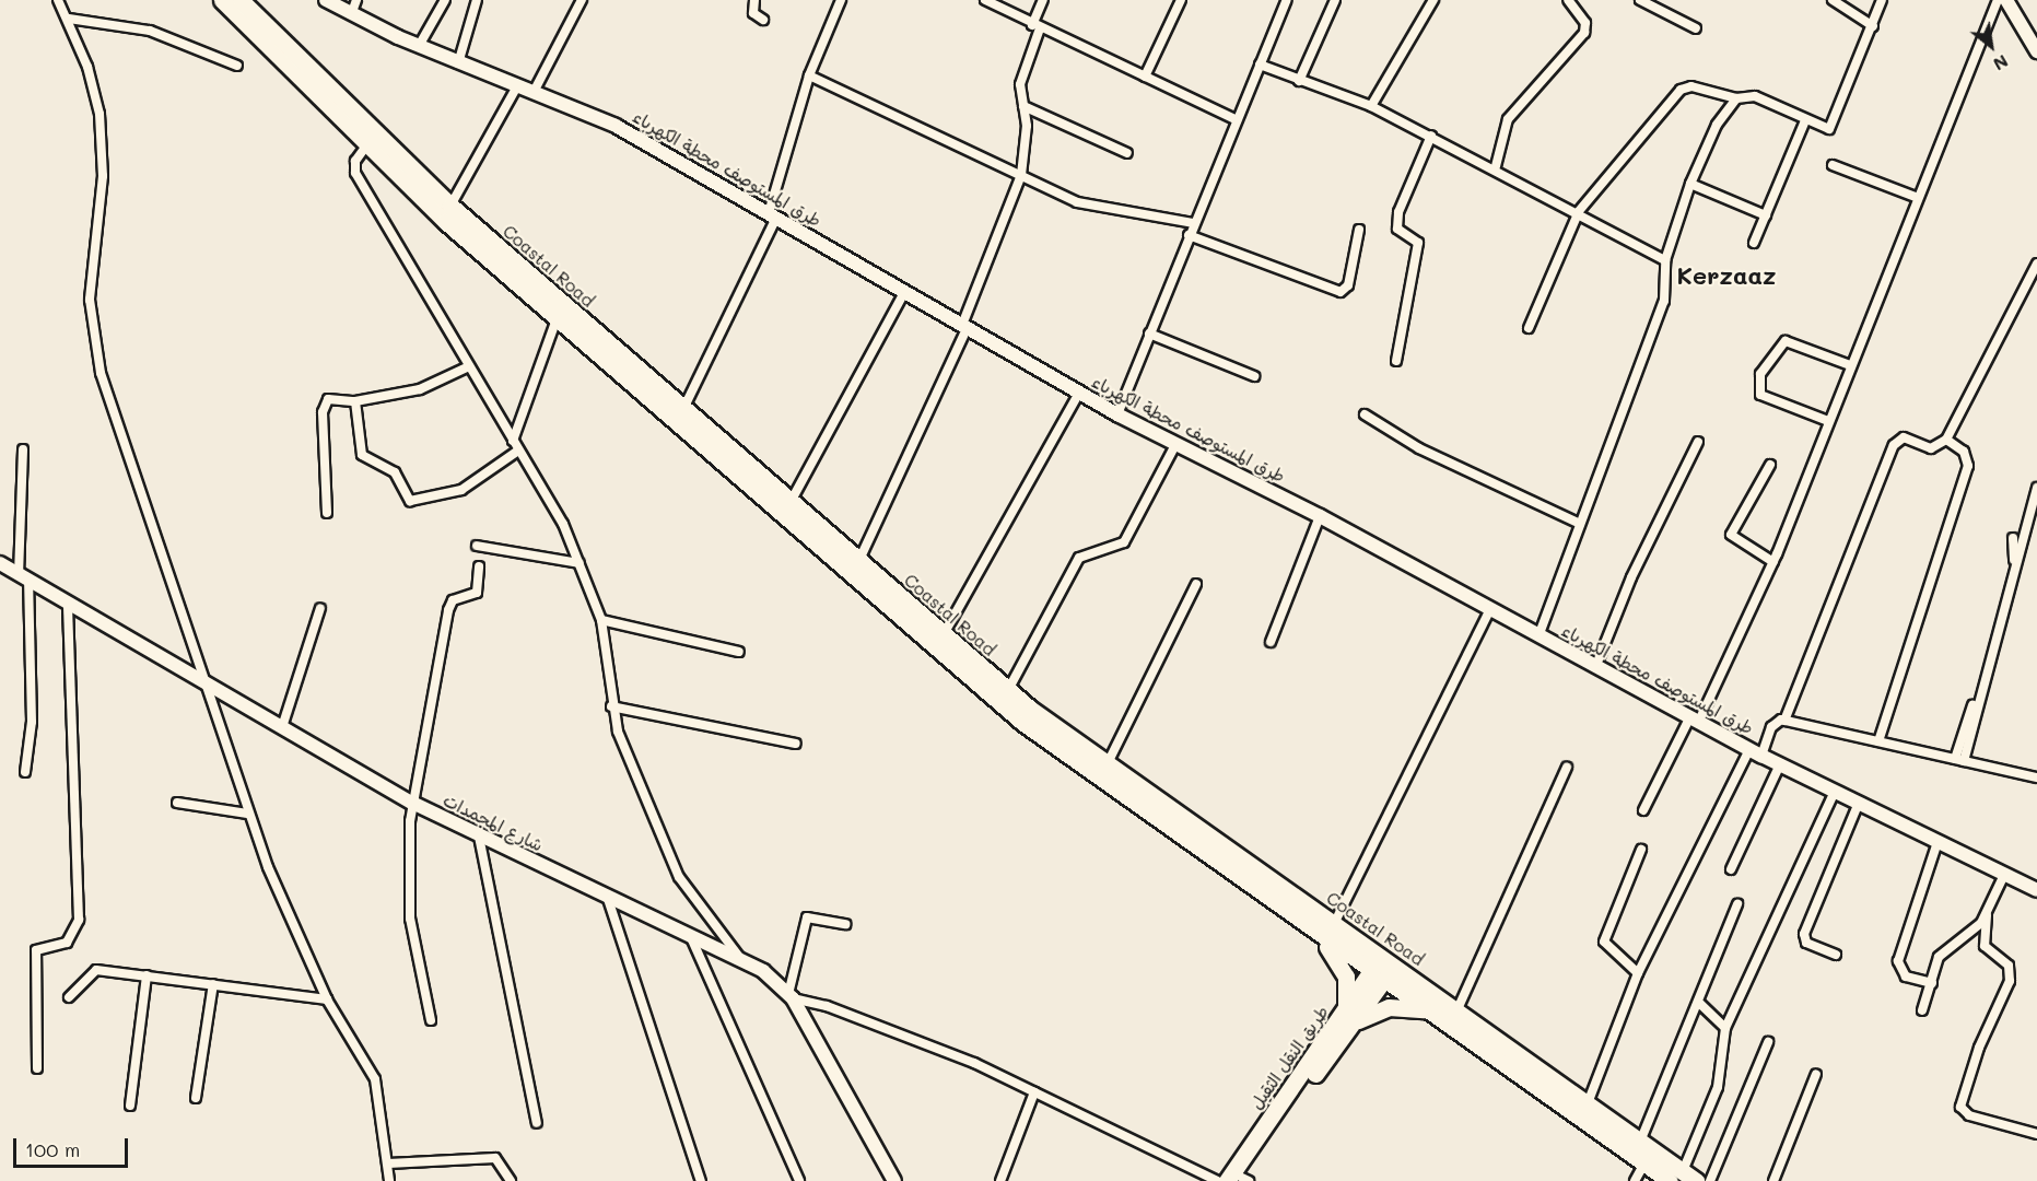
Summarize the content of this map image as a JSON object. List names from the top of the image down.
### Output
{
  "streets": {
    "highway": ["Coastal Road", "طريق النقل الثقيل"],
    "street": ["طرق المستوصف محطة الكهرباء", "شارع المجمدات"]
  },
  "crossings": [
    ["Coastal Road", "طريق النقل الثقيل"]
  ],
  "districts": ["Kerzaaz"],
  "scale_bar": "100 m",
  "north": "bottom right"
}
